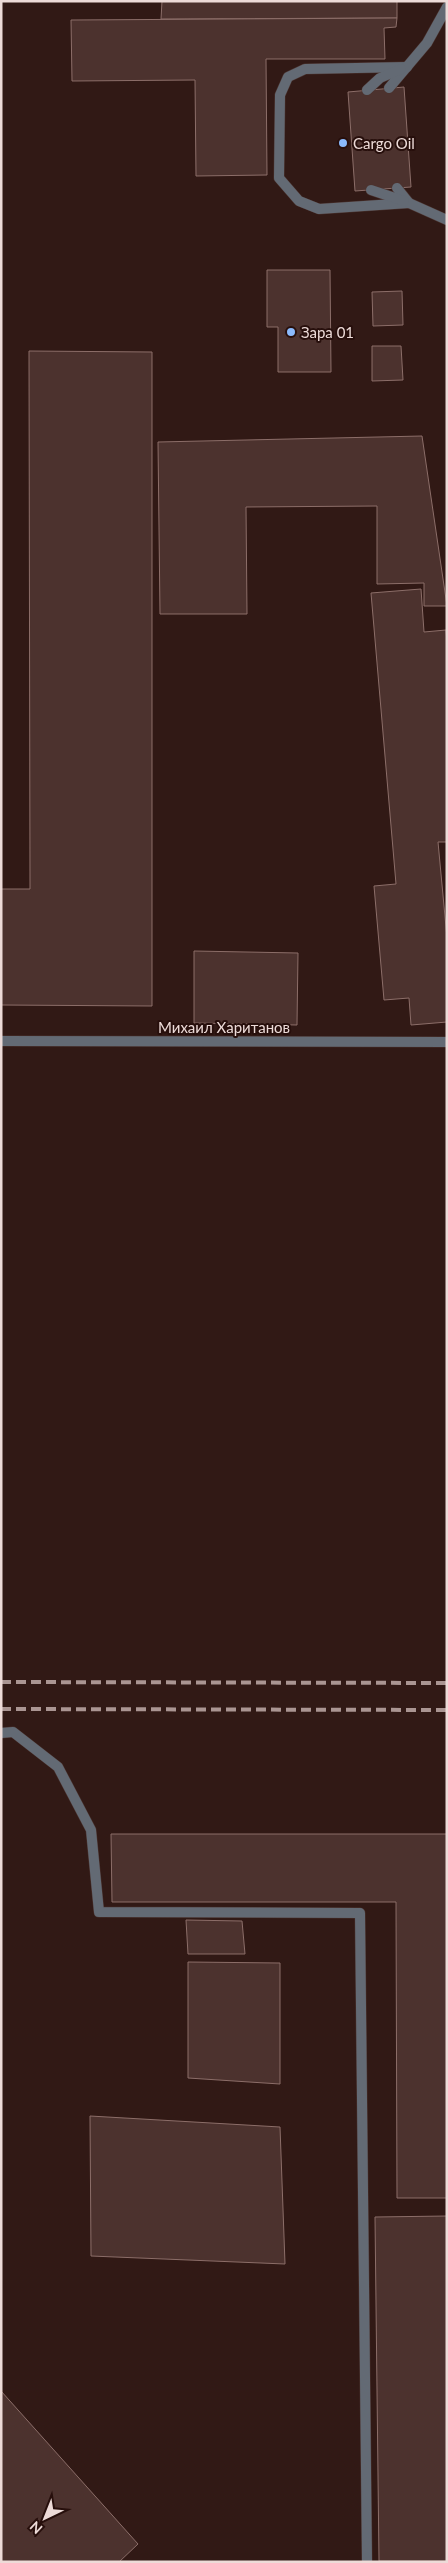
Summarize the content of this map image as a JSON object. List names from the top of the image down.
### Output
{
  "streets": {
    "lane": ["Михаил Хаританов"]
  },
  "places": ["Cargo Oil", "Зара 01"],
  "north": "bottom left"
}
